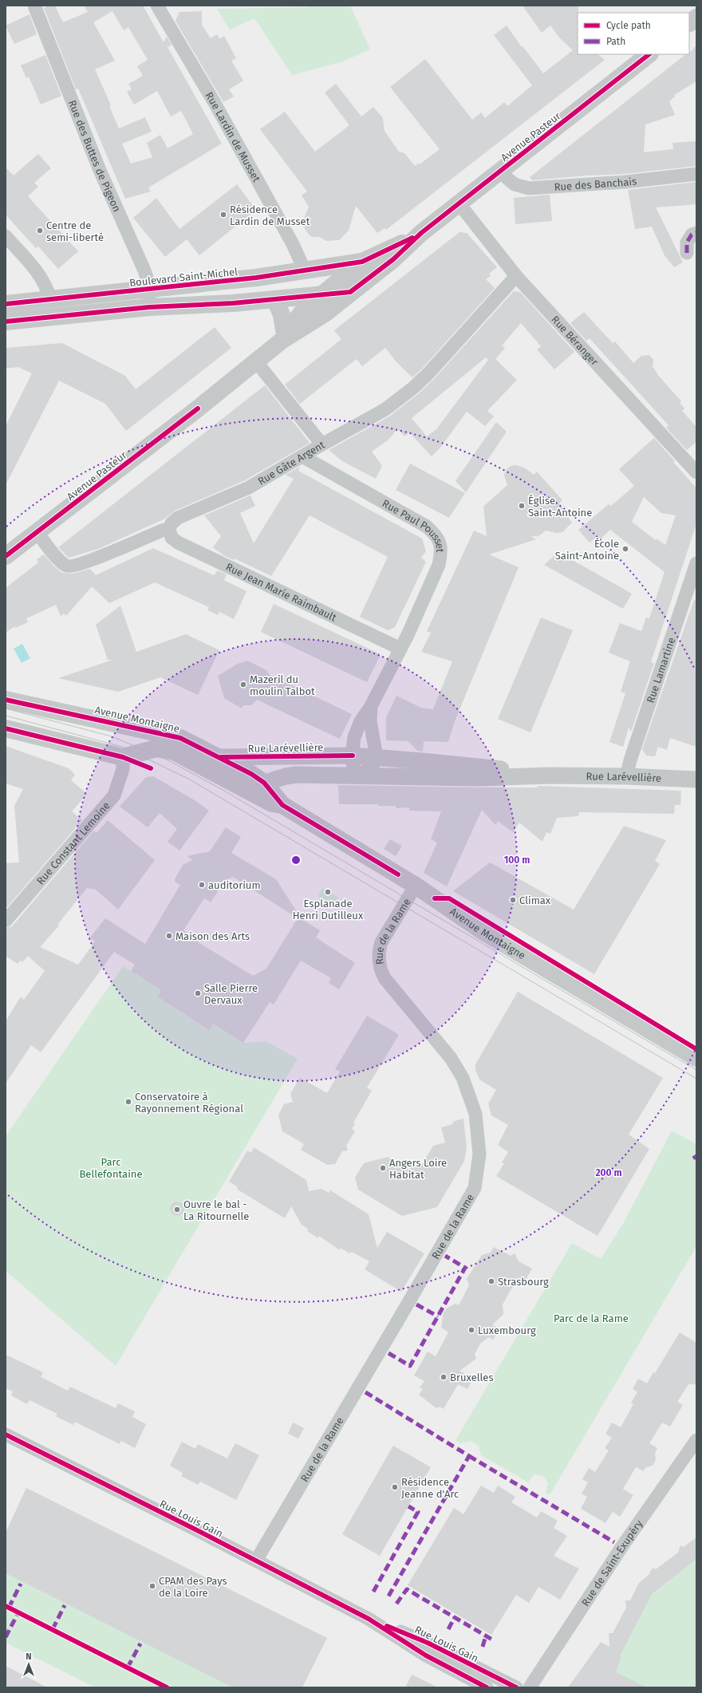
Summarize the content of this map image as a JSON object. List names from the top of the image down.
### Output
{
  "streets": {
    "main road": ["Avenue Pasteur", "Boulevard Saint-Michel", "Avenue Montaigne"],
    "street": [
      "Rue Lardin de Musset",
      "Rue des Buttes de Pigeon",
      "Rue des Banchais",
      "Rue Béranger",
      "Rue Gâte Argent",
      "Rue Paul Pousset",
      "Rue Jean Marie Raimbault",
      "Rue Lamartine",
      "Rue Larévellière",
      "Rue Constant Lemoine",
      "Rue de la Rame",
      "Rue Louis Gain",
      "Rue de Saint-Exupéry"
    ]
  },
  "crossings": [
    ["Avenue Pasteur", "Rue des Banchais"],
    ["Avenue Pasteur", "Boulevard Saint-Michel"],
    ["Avenue Pasteur", "Rue Béranger"],
    ["Rue Lardin de Musset", "Boulevard Saint-Michel"],
    ["Rue des Buttes de Pigeon", "Boulevard Saint-Michel"],
    ["Rue Béranger", "Rue Gâte Argent"],
    ["Rue Gâte Argent", "Rue Paul Pousset"],
    ["Rue Gâte Argent", "Rue Jean Marie Raimbault"],
    ["Rue Paul Pousset", "Rue Jean Marie Raimbault"],
    ["Rue Paul Pousset", "Rue Larévellière"],
    ["Rue Lamartine", "Rue Larévellière"],
    ["Avenue Montaigne", "Rue Larévellière"],
    ["Avenue Montaigne", "Rue Constant Lemoine"],
    ["Avenue Montaigne", "Rue de la Rame"],
    ["Rue de la Rame", "Rue Louis Gain"]
  ],
  "parks": ["Parc Bellefontaine", "Parc de la Rame"],
  "places": [
    "Résidence Lardin de Musset",
    "Centre de semi-liberté",
    "Église Saint-Antoine",
    "École Saint-Antoine",
    "Mazeril du moulin Talbot",
    "auditorium",
    "Esplanade Henri Dutilleux",
    "Climax",
    "Maison des Arts",
    "Salle Pierre Dervaux",
    "Conservatoire à Rayonnement Régional",
    "Angers Loire Habitat",
    "Ouvre le bal - La Ritournelle",
    "Strasbourg",
    "Luxembourg",
    "Bruxelles",
    "Résidence Jeanne d'Arc",
    "CPAM des Pays de la Loire"
  ],
  "legend": ["Cycle path", "Path"],
  "north": "top",
  "rings": ["100 m", "200 m"]
}
